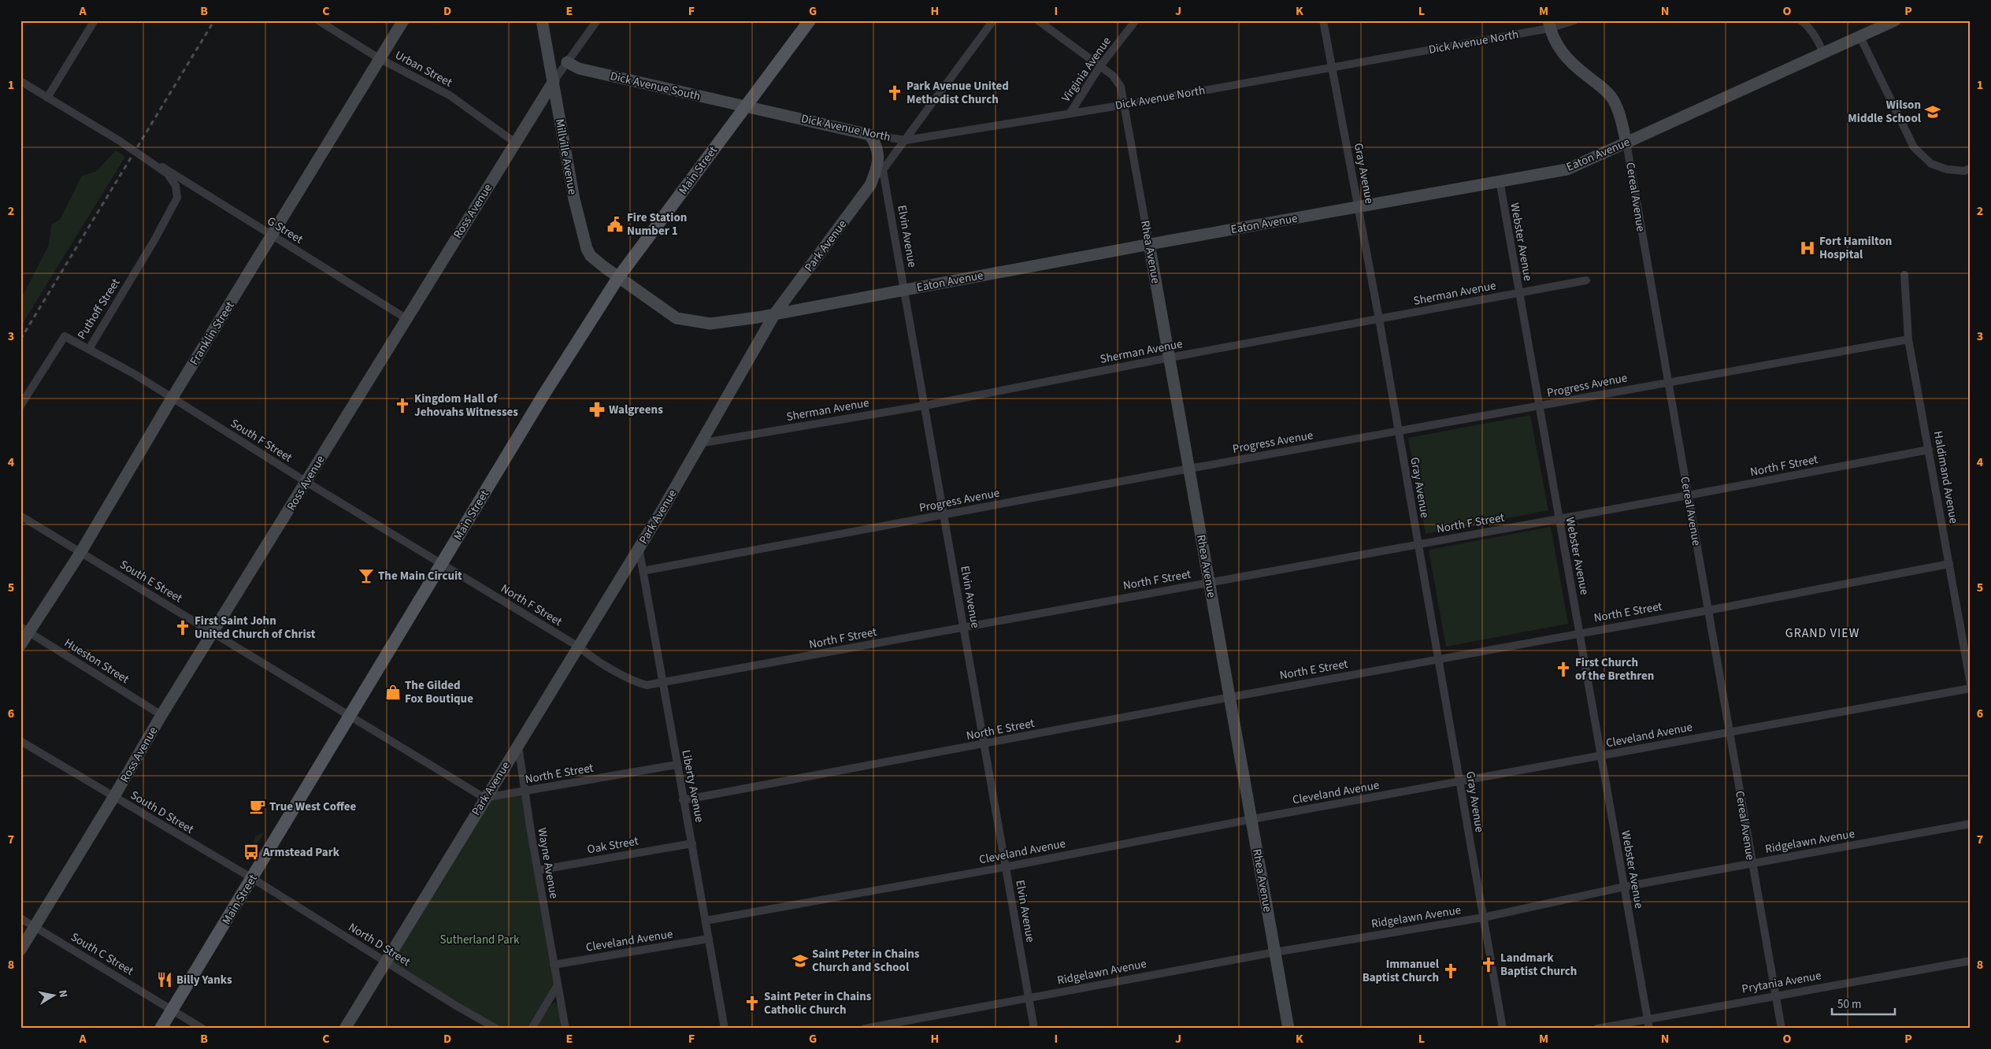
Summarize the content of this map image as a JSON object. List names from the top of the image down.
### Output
{
  "streets": {
    "main road": [
      "Dick Avenue North",
      "Dick Avenue South",
      "Eaton Avenue",
      "Millville Avenue",
      "Main Street",
      "Cereal Avenue",
      "Ross Avenue",
      "Park Avenue",
      "Rhea Avenue",
      "Franklin Street"
    ],
    "street": [
      "Urban Street",
      "Virginia Avenue",
      "Gray Avenue",
      "G Street",
      "Elvin Avenue",
      "Webster Avenue",
      "Sherman Avenue",
      "Puthoff Street",
      "Progress Avenue",
      "South F Street",
      "North F Street",
      "Haldimand Avenue",
      "South E Street",
      "North E Street",
      "Hueston Street",
      "Cleveland Avenue",
      "Liberty Avenue",
      "South D Street",
      "Ridgelawn Avenue",
      "Oak Street",
      "Wayne Avenue",
      "North D Street",
      "South C Street",
      "Prytania Avenue"
    ]
  },
  "crossings": [
    ["Dick Avenue North", "Virginia Avenue"],
    ["Dick Avenue North", "Dick Avenue South"],
    ["Dick Avenue North", "Main Street"],
    ["Dick Avenue North", "Gray Avenue"],
    ["Dick Avenue North", "Cereal Avenue"],
    ["Dick Avenue North", "Park Avenue"],
    ["Dick Avenue North", "Rhea Avenue"],
    ["Urban Street", "Ross Avenue"],
    ["Urban Street", "Franklin Street"],
    ["Virginia Avenue", "Rhea Avenue"],
    ["Dick Avenue South", "Main Street"],
    ["Dick Avenue South", "Ross Avenue"],
    ["Eaton Avenue", "Millville Avenue"],
    ["Eaton Avenue", "Main Street"],
    ["Eaton Avenue", "Gray Avenue"],
    ["Eaton Avenue", "Cereal Avenue"],
    ["Eaton Avenue", "Elvin Avenue"],
    ["Eaton Avenue", "Webster Avenue"],
    ["Eaton Avenue", "Park Avenue"],
    ["Eaton Avenue", "Rhea Avenue"],
    ["Millville Avenue", "Main Street"],
    ["Millville Avenue", "Ross Avenue"],
    ["Main Street", "South F Street"],
    ["Main Street", "North F Street"],
    ["Main Street", "South E Street"],
    ["Main Street", "South D Street"],
    ["Main Street", "North D Street"],
    ["Main Street", "South C Street"],
    ["Gray Avenue", "Sherman Avenue"],
    ["Gray Avenue", "Progress Avenue"],
    ["Gray Avenue", "North F Street"],
    ["Gray Avenue", "North E Street"],
    ["Gray Avenue", "Cleveland Avenue"],
    ["Gray Avenue", "Ridgelawn Avenue"],
    ["Cereal Avenue", "Progress Avenue"],
    ["Cereal Avenue", "North F Street"],
    ["Cereal Avenue", "North E Street"],
    ["Cereal Avenue", "Cleveland Avenue"],
    ["Cereal Avenue", "Ridgelawn Avenue"],
    ["Cereal Avenue", "Prytania Avenue"],
    ["Ross Avenue", "G Street"],
    ["Ross Avenue", "South F Street"],
    ["Ross Avenue", "South E Street"],
    ["Ross Avenue", "Hueston Street"],
    ["Ross Avenue", "South D Street"],
    ["Ross Avenue", "South C Street"],
    ["G Street", "Franklin Street"],
    ["Elvin Avenue", "Park Avenue"],
    ["Elvin Avenue", "Sherman Avenue"],
    ["Elvin Avenue", "Progress Avenue"],
    ["Elvin Avenue", "North F Street"],
    ["Elvin Avenue", "North E Street"],
    ["Elvin Avenue", "Cleveland Avenue"],
    ["Elvin Avenue", "Ridgelawn Avenue"],
    ["Webster Avenue", "Sherman Avenue"],
    ["Webster Avenue", "Progress Avenue"],
    ["Webster Avenue", "North F Street"],
    ["Webster Avenue", "North E Street"],
    ["Webster Avenue", "Cleveland Avenue"],
    ["Webster Avenue", "Ridgelawn Avenue"],
    ["Webster Avenue", "Prytania Avenue"],
    ["Park Avenue", "Sherman Avenue"],
    ["Park Avenue", "North F Street"],
    ["Park Avenue", "North E Street"],
    ["Park Avenue", "Liberty Avenue"],
    ["Park Avenue", "Wayne Avenue"],
    ["Park Avenue", "North D Street"],
    ["Rhea Avenue", "Sherman Avenue"],
    ["Rhea Avenue", "Progress Avenue"],
    ["Rhea Avenue", "North F Street"],
    ["Rhea Avenue", "North E Street"],
    ["Rhea Avenue", "Cleveland Avenue"],
    ["Rhea Avenue", "Ridgelawn Avenue"],
    ["Puthoff Street", "South F Street"],
    ["Franklin Street", "South F Street"],
    ["Franklin Street", "South E Street"],
    ["Franklin Street", "Hueston Street"],
    ["Progress Avenue", "Haldimand Avenue"],
    ["Progress Avenue", "Liberty Avenue"],
    ["South F Street", "North F Street"],
    ["North F Street", "Haldimand Avenue"],
    ["North F Street", "Liberty Avenue"],
    ["Haldimand Avenue", "North E Street"],
    ["North E Street", "Liberty Avenue"],
    ["North E Street", "Wayne Avenue"],
    ["Cleveland Avenue", "Liberty Avenue"],
    ["Cleveland Avenue", "Wayne Avenue"],
    ["Liberty Avenue", "Oak Street"],
    ["South D Street", "North D Street"],
    ["Oak Street", "Wayne Avenue"]
  ],
  "districts": ["GRAND VIEW"],
  "parks": ["Sutherland Park"],
  "places": {
    "church": [
      "Park Avenue United Methodist Church",
      "Kingdom Hall of Jehovahs Witnesses",
      "First Saint John United Church of Christ",
      "First Church of the Brethren",
      "Landmark Baptist Church",
      "Immanuel Baptist Church",
      "Saint Peter in Chains Catholic Church"
    ],
    "school or university": ["Wilson Middle School", "Saint Peter in Chains Church and School"],
    "public building": ["Fire Station Number 1"],
    "hospital": ["Fort Hamilton Hospital"],
    "pharmacy": ["Walgreens"],
    "bar": ["The Main Circuit"],
    "shop": ["The Gilded Fox Boutique"],
    "cafe": ["True West Coffee"],
    "bus stop": ["Armstead Park"],
    "restaurant": ["Billy Yanks"]
  },
  "scale_bar": "50 m",
  "north": "right",
  "grid": {
    "columns": [
      "A",
      "B",
      "C",
      "D",
      "E",
      "F",
      "G",
      "H",
      "I",
      "J",
      "K",
      "L",
      "M",
      "N",
      "O",
      "P"
    ],
    "rows": [
      "1",
      "2",
      "3",
      "4",
      "5",
      "6",
      "7",
      "8"
    ]
  }
}
